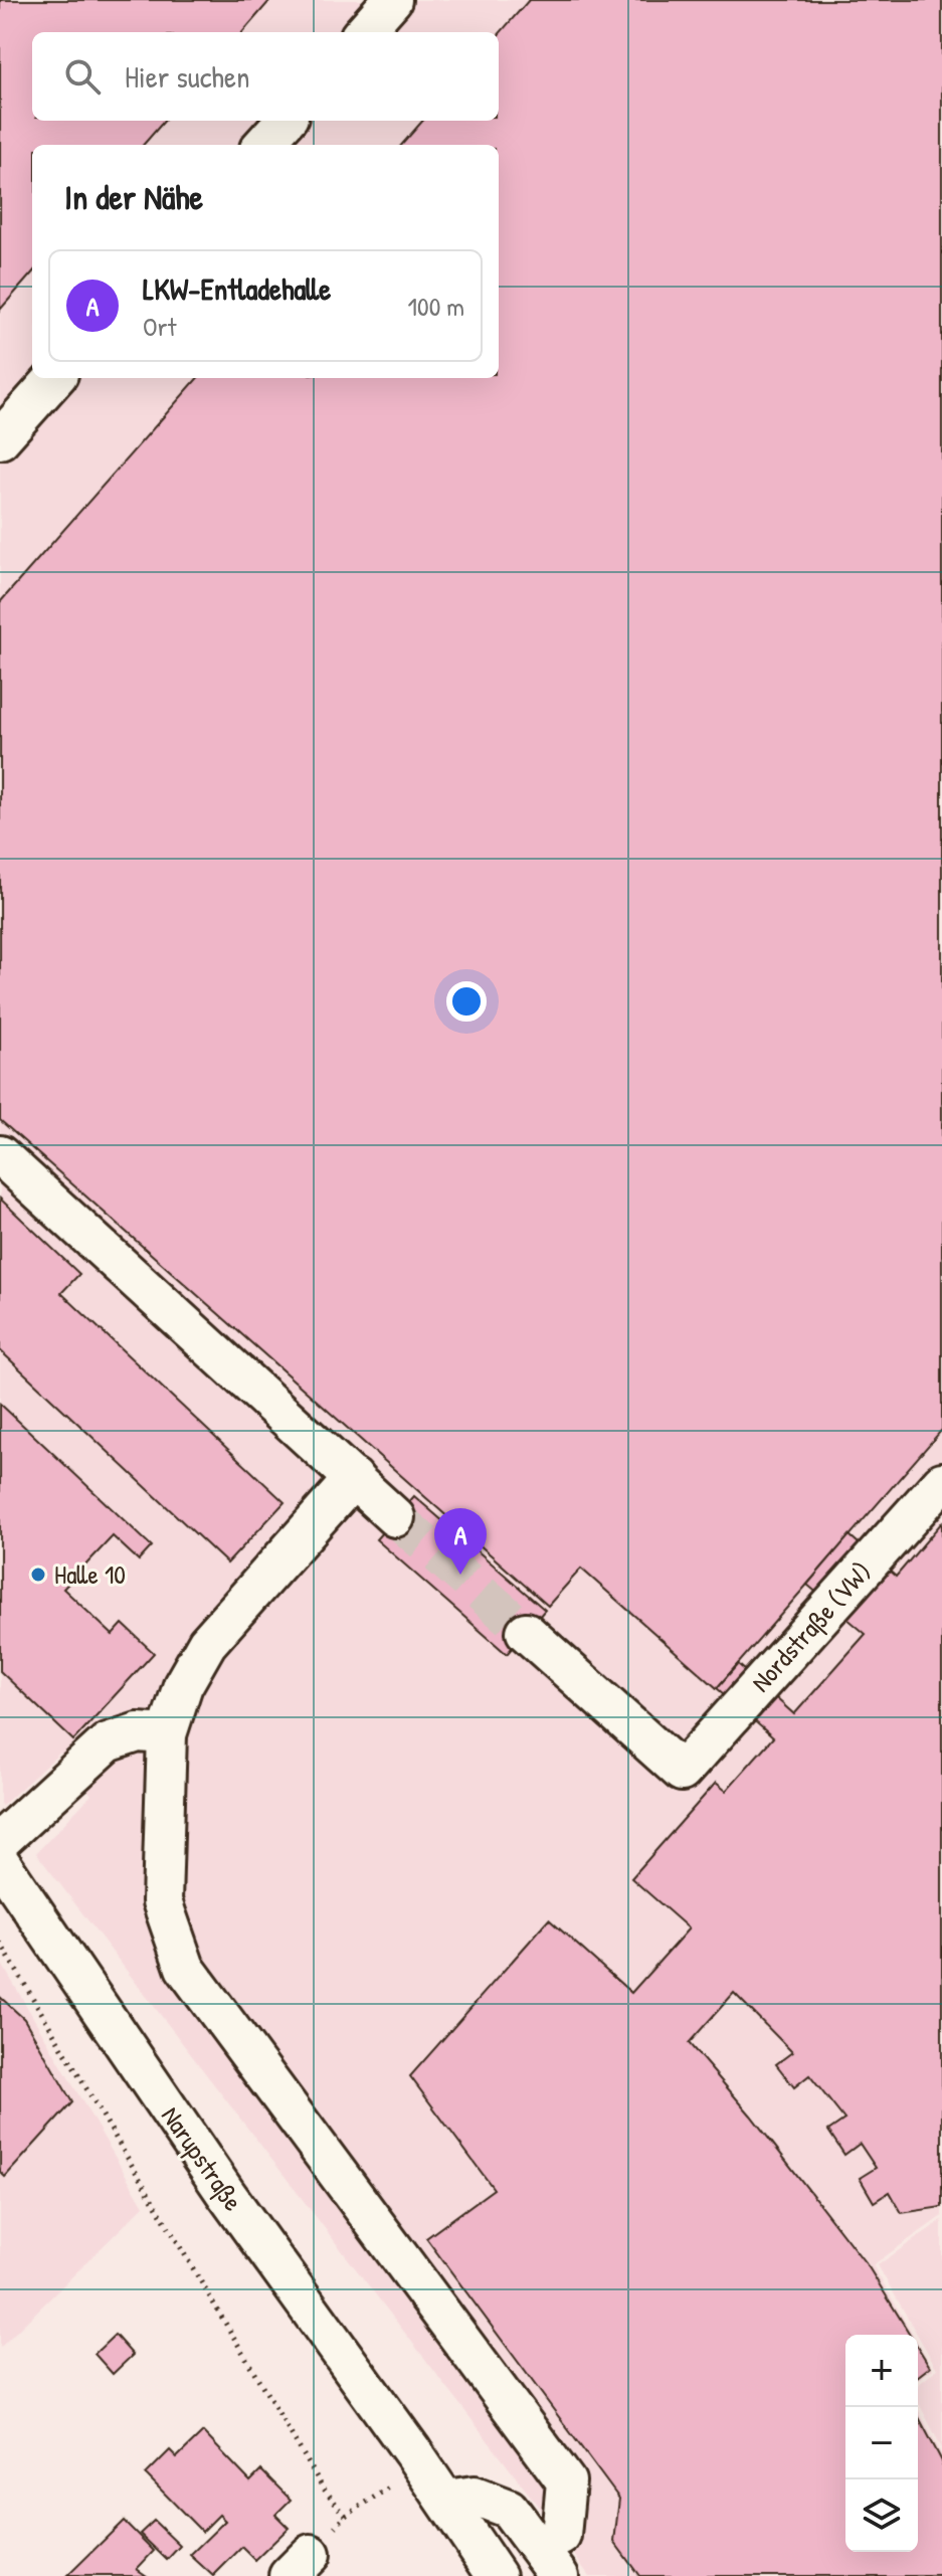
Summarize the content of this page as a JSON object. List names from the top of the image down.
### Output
{
  "streets": {
    "street": ["Nordstraße (VW)", "Narupstraße"]
  },
  "places": ["Halle 10"],
  "page": {
    "search": "Hier suchen",
    "heading": "In der Nähe",
    "list": [
      {
        "mark": "A",
        "name": "LKW-Entladehalle",
        "note": "Ort",
        "value": "100 m"
      }
    ],
    "pins": "A",
    "map_buttons": ["+", "−"]
  }
}
